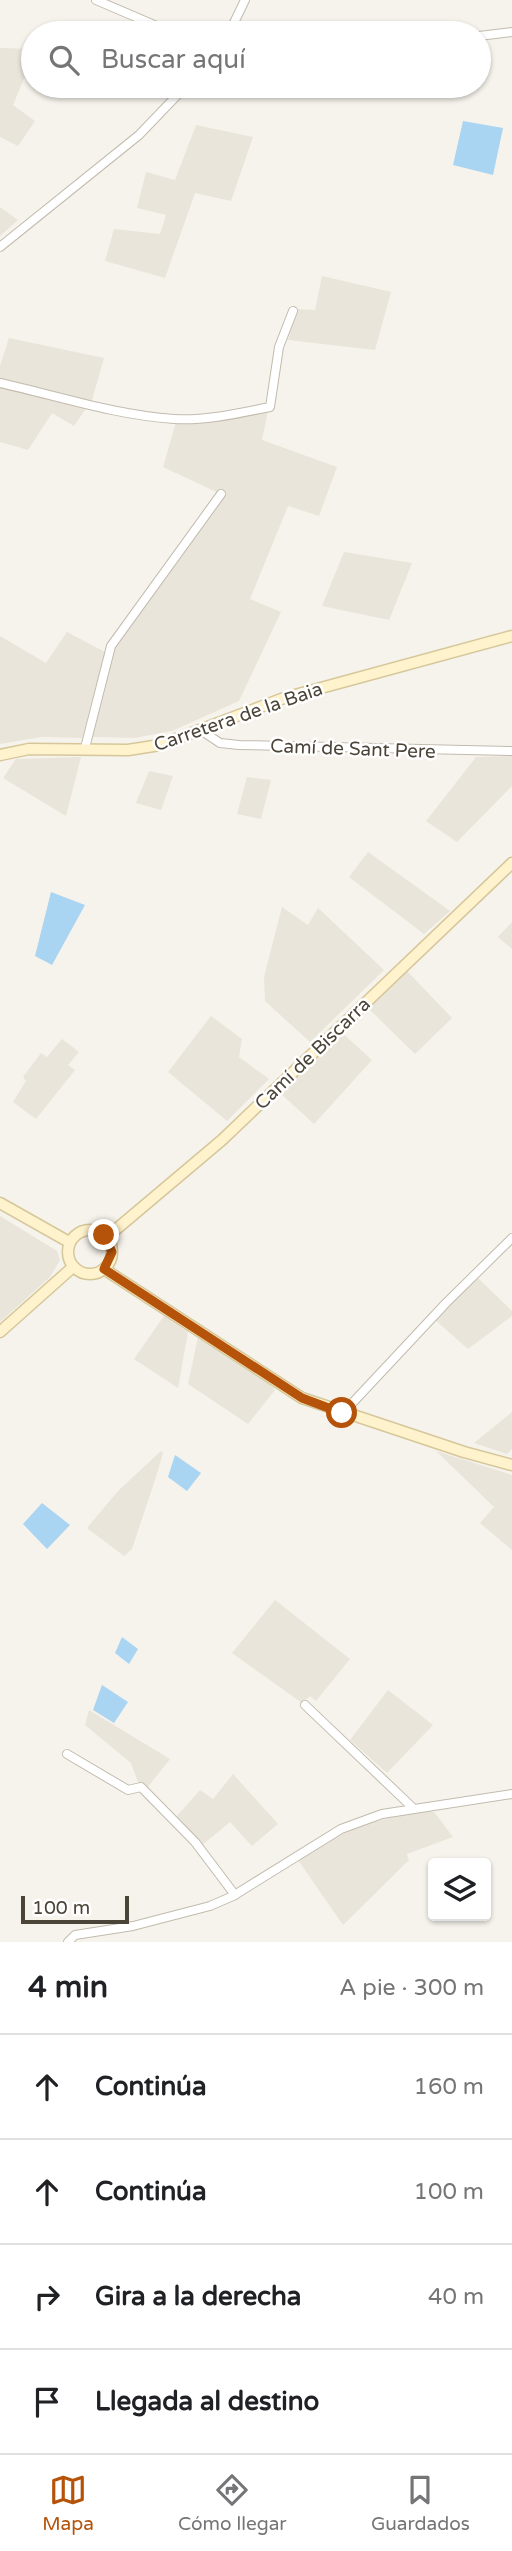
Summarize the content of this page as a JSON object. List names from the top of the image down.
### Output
{
  "streets": {
    "main road": ["Carretera de la Baia", "Camí de Biscarra"],
    "street": ["Camí de Sant Pere"]
  },
  "crossings": [
    ["Carretera de la Baia", "Camí de Sant Pere"]
  ],
  "scale_bar": "100 m",
  "page": {
    "search": "Buscar aquí",
    "scale": "100 m",
    "heading": ["4 min", "A pie · 300 m"],
    "list": [
      ["Continúa", "160 m"],
      ["Continúa", "100 m"],
      ["Gira a la derecha", "40 m"],
      "Llegada al destino"
    ],
    "nav": ["Mapa", "Cómo llegar", "Guardados"]
  }
}
